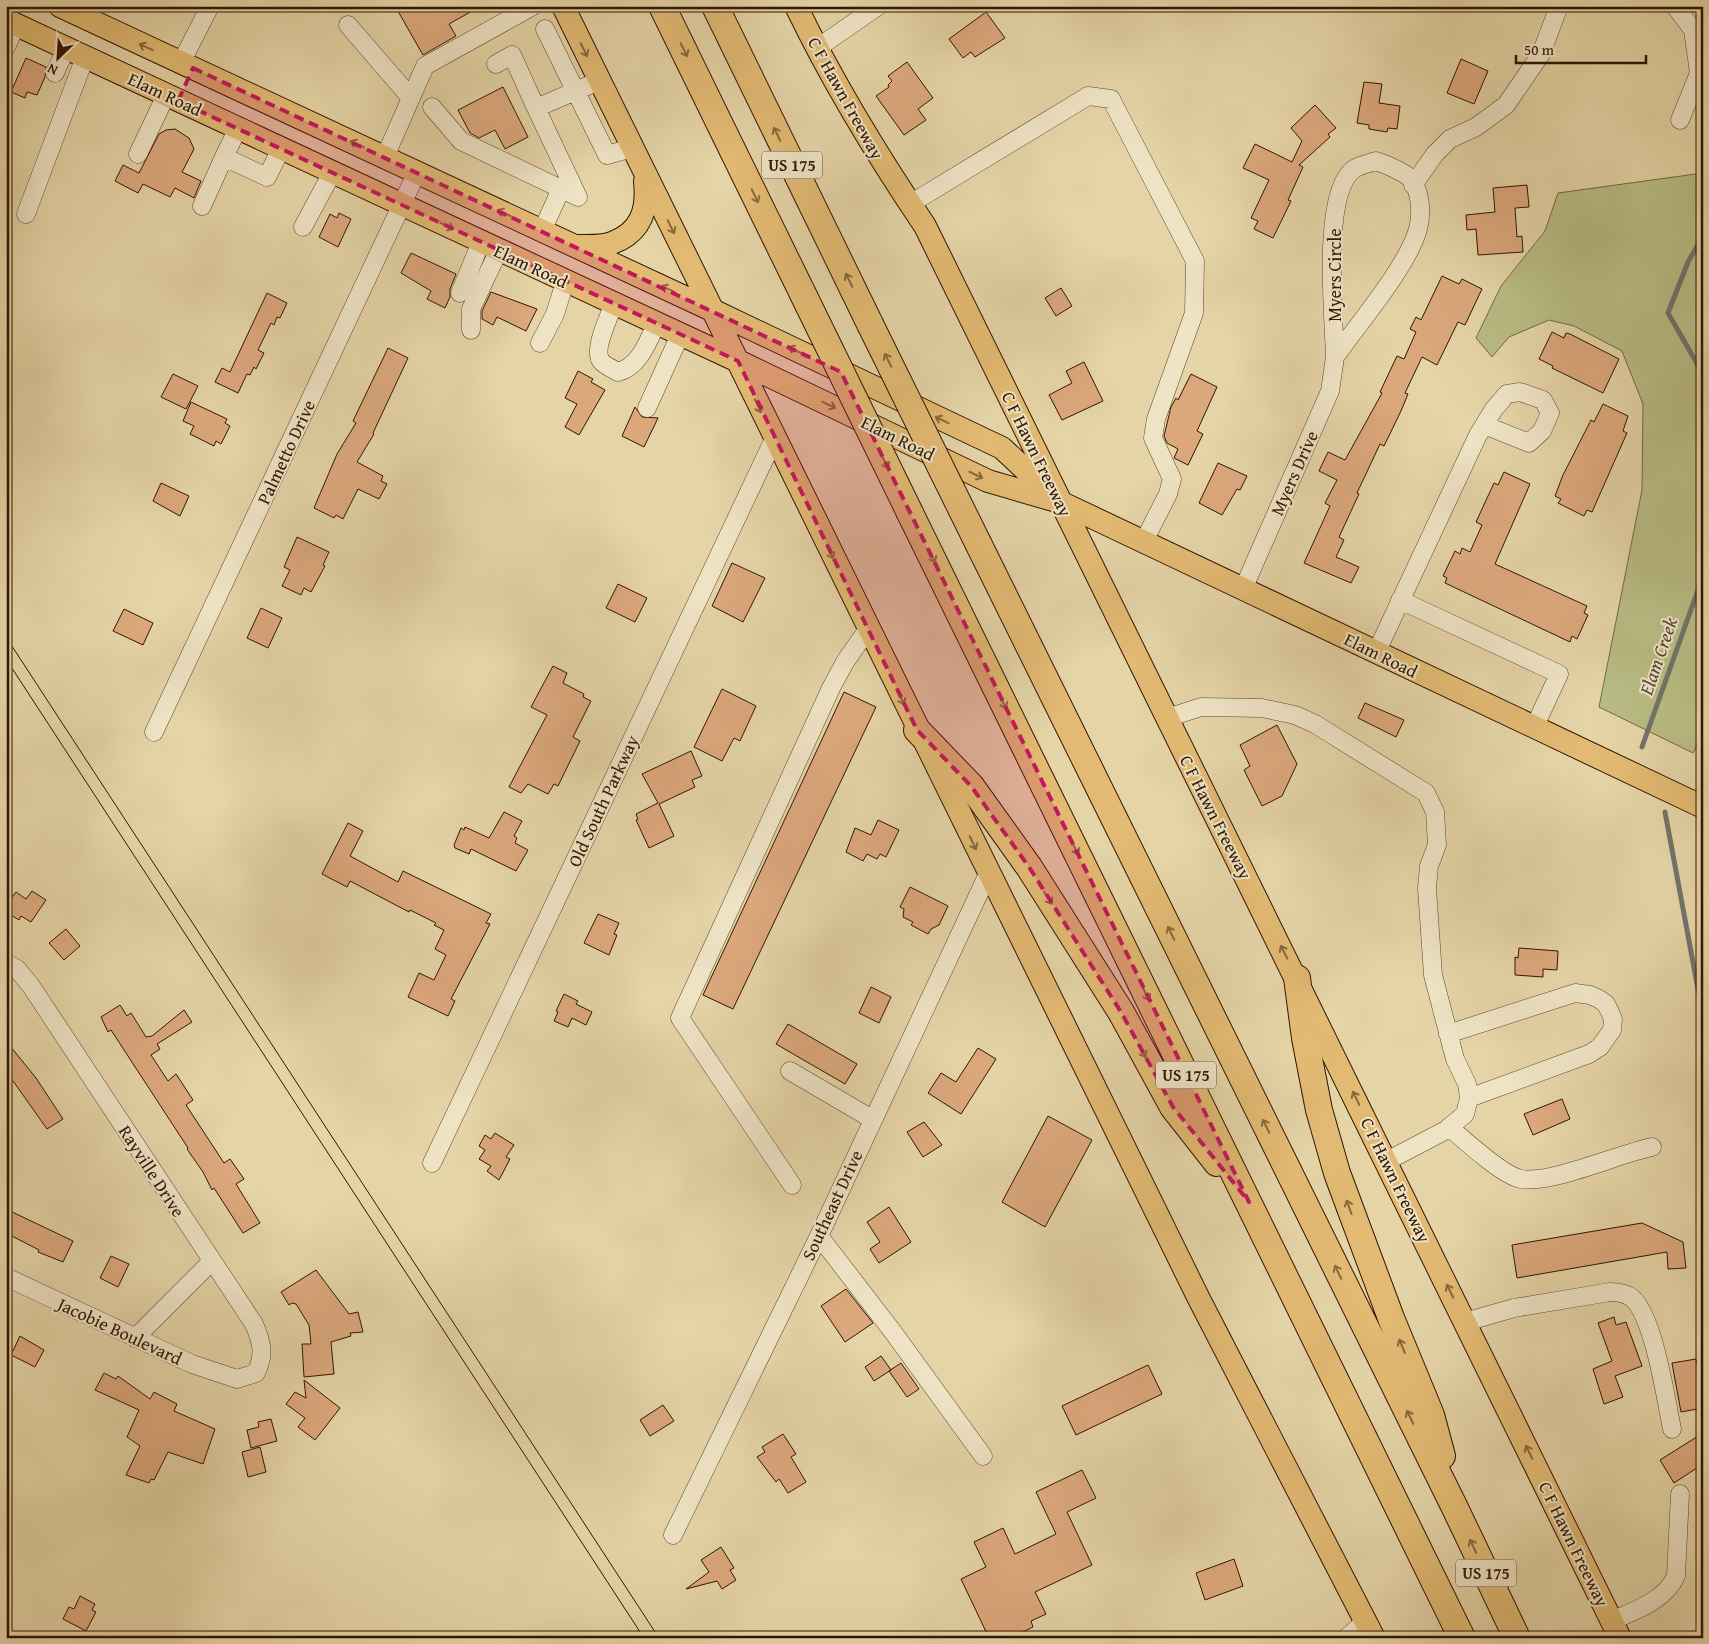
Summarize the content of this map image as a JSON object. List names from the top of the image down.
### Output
{
  "streets": {
    "highway": ["US 175"],
    "main road": ["Elam Road", "C F Hawn Freeway"],
    "street": [
      "Myers Circle",
      "Palmetto Drive",
      "Myers Drive",
      "Old South Parkway",
      "Rayville Drive",
      "Southeast Drive",
      "Jacobie Boulevard"
    ]
  },
  "crossings": [
    ["Elam Road", "C F Hawn Freeway"],
    ["Elam Road", "Palmetto Drive"],
    ["Elam Road", "Myers Drive"],
    ["Myers Circle", "Myers Drive"],
    ["Rayville Drive", "Jacobie Boulevard"]
  ],
  "one_way": ["C F Hawn Freeway"],
  "water": ["Elam Creek"],
  "scale_bar": "50 m",
  "north": "bottom left"
}
